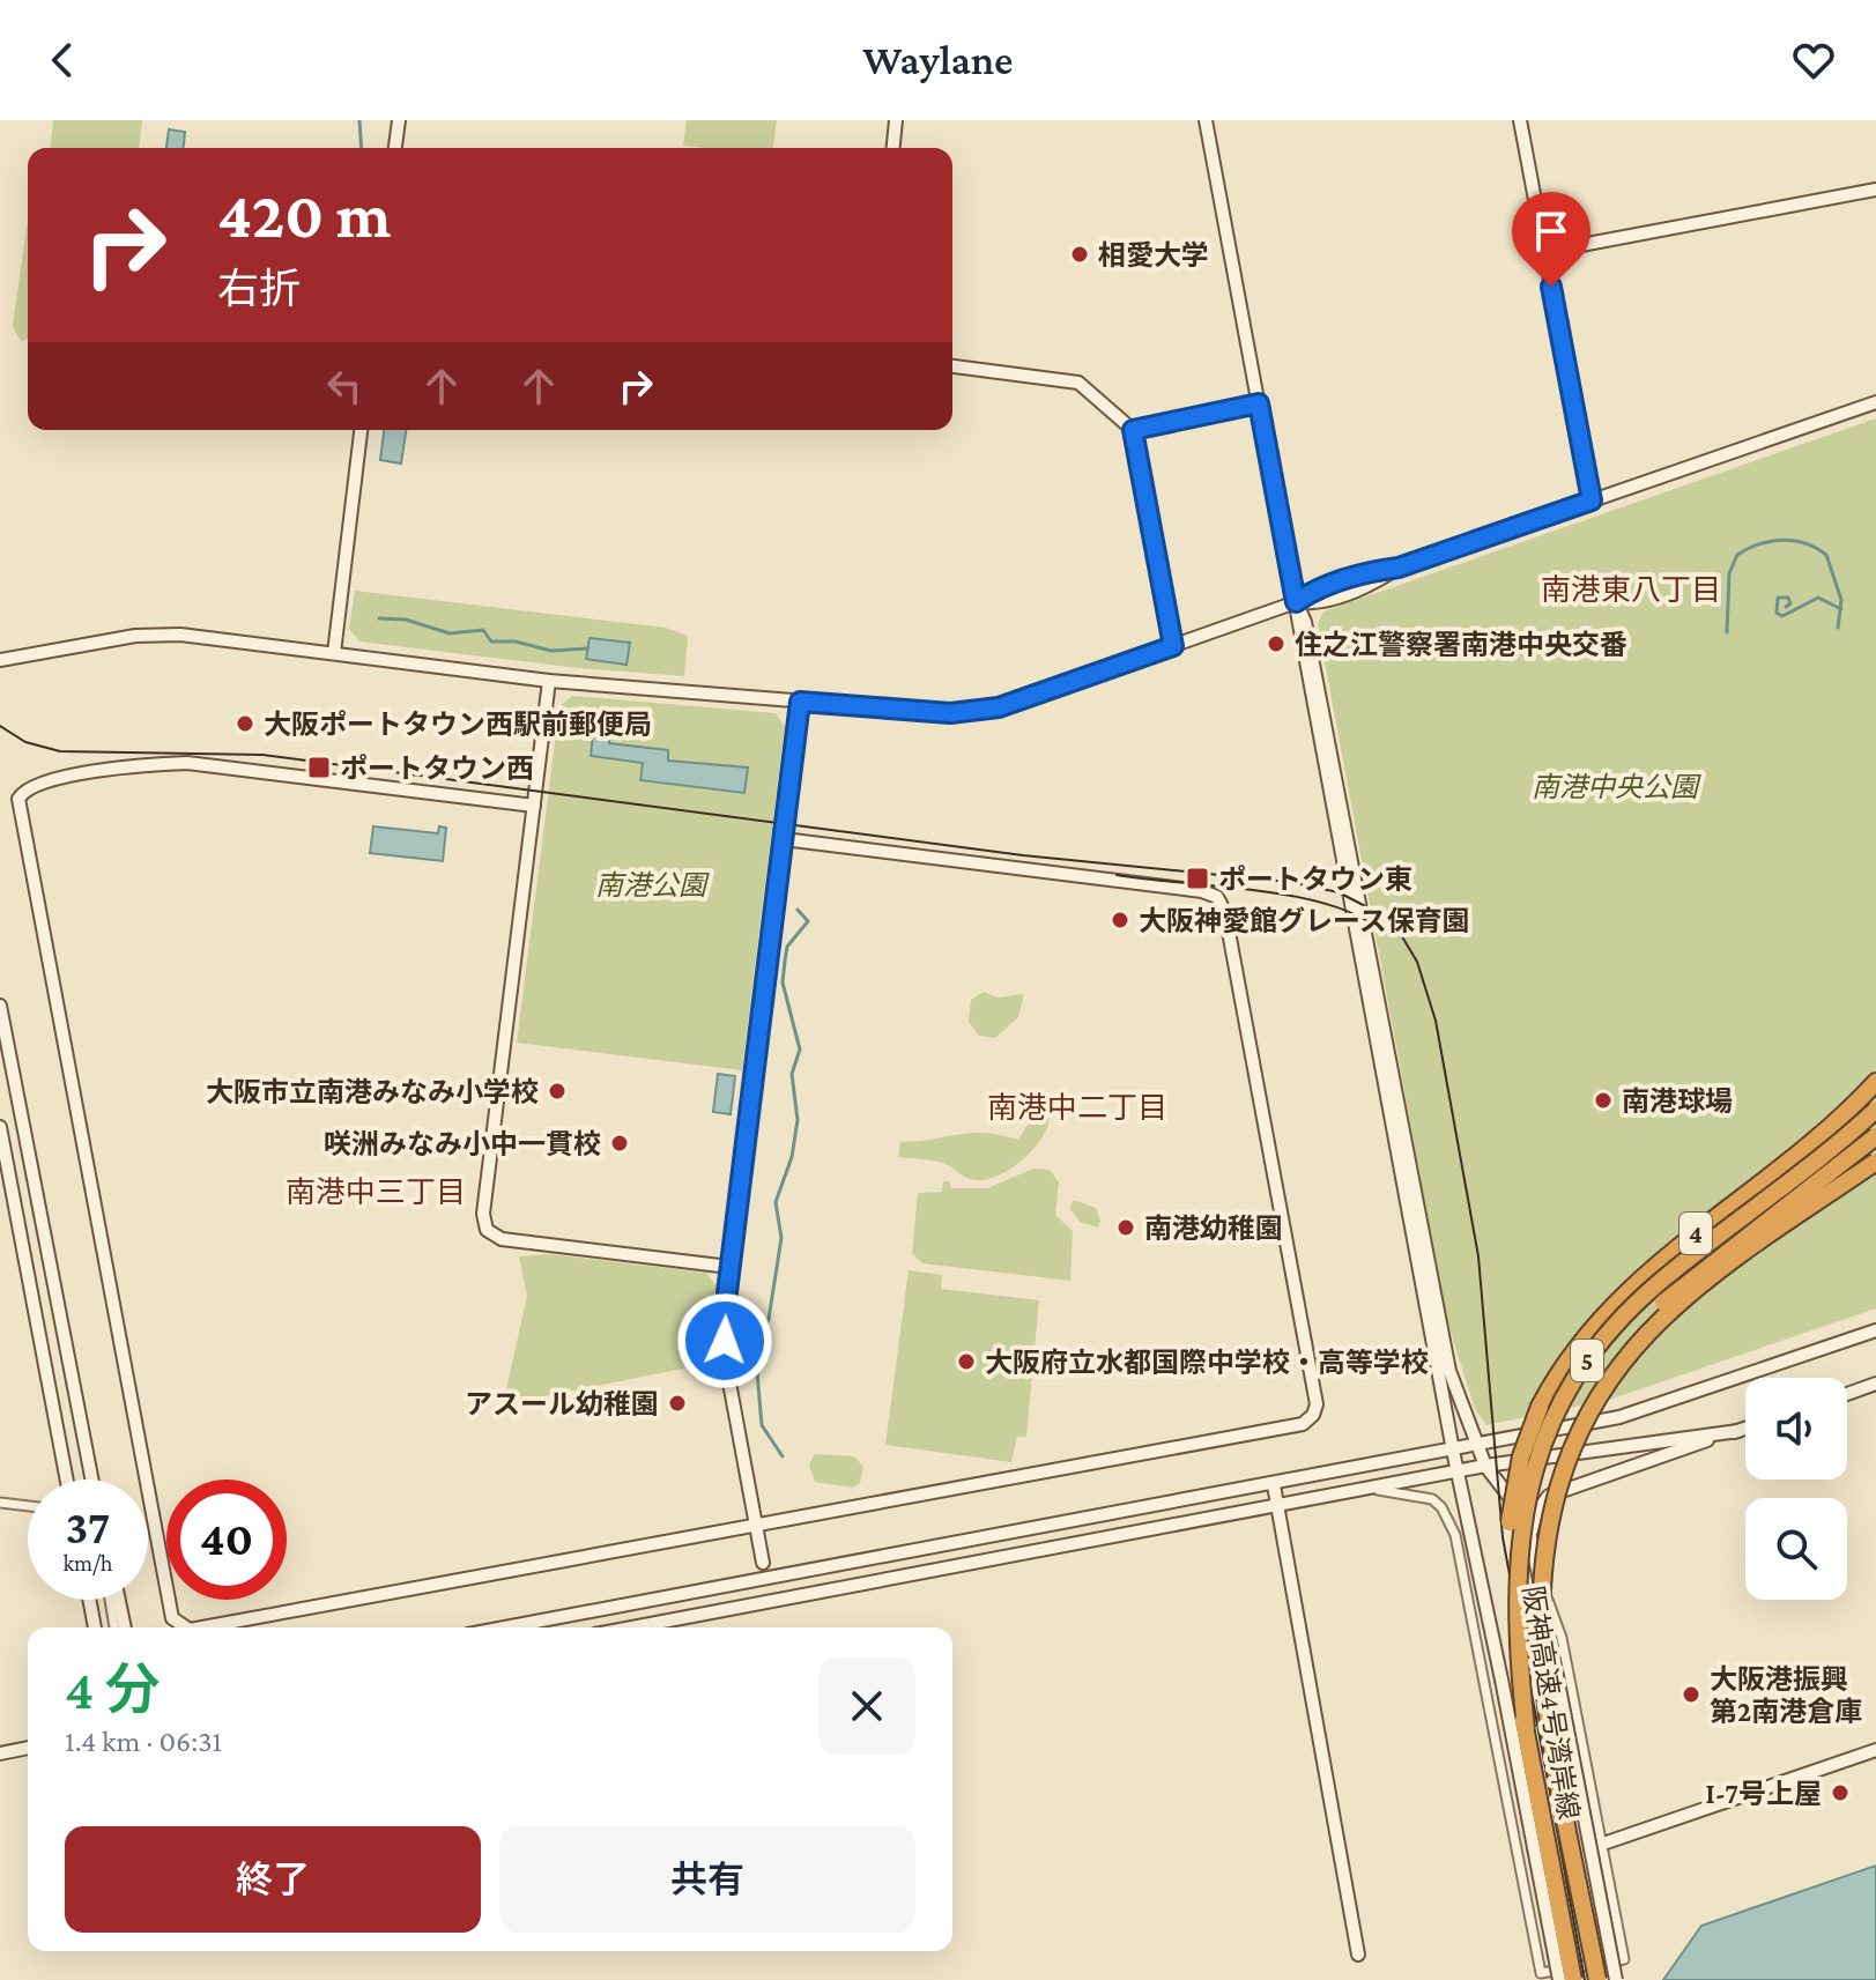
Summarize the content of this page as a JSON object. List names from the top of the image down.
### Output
{
  "streets": {
    "highway": ["4", "5", "阪神高速4号湾岸線"]
  },
  "crossings": [
    ["5", "阪神高速4号湾岸線"]
  ],
  "districts": ["南港東八丁目", "南港中二丁目", "南港中三丁目"],
  "parks": ["南港中央公園", "南港公園"],
  "places": {
    "other": [
      "相愛大学",
      "住之江警察署南港中央交番",
      "大阪ポートタウン西駅前郵便局",
      "大阪神愛館グレース保育園",
      "大阪市立南港みなみ小学校",
      "南港球場",
      "咲洲みなみ小中一貫校",
      "南港幼稚園",
      "大阪府立水都国際中学校・高等学校",
      "アスール幼稚園",
      "大阪港振興 第2南港倉庫",
      "I-7号上屋"
    ],
    "transit": ["ポートタウン西", "ポートタウン東"]
  },
  "page": {
    "header": "Waylane",
    "turn": ["420 m", "右折"],
    "speed": "37 km/h",
    "limit": "40",
    "heading": ["4 分", "1.4 km · 06:31"],
    "buttons": ["終了", "共有"]
  }
}
